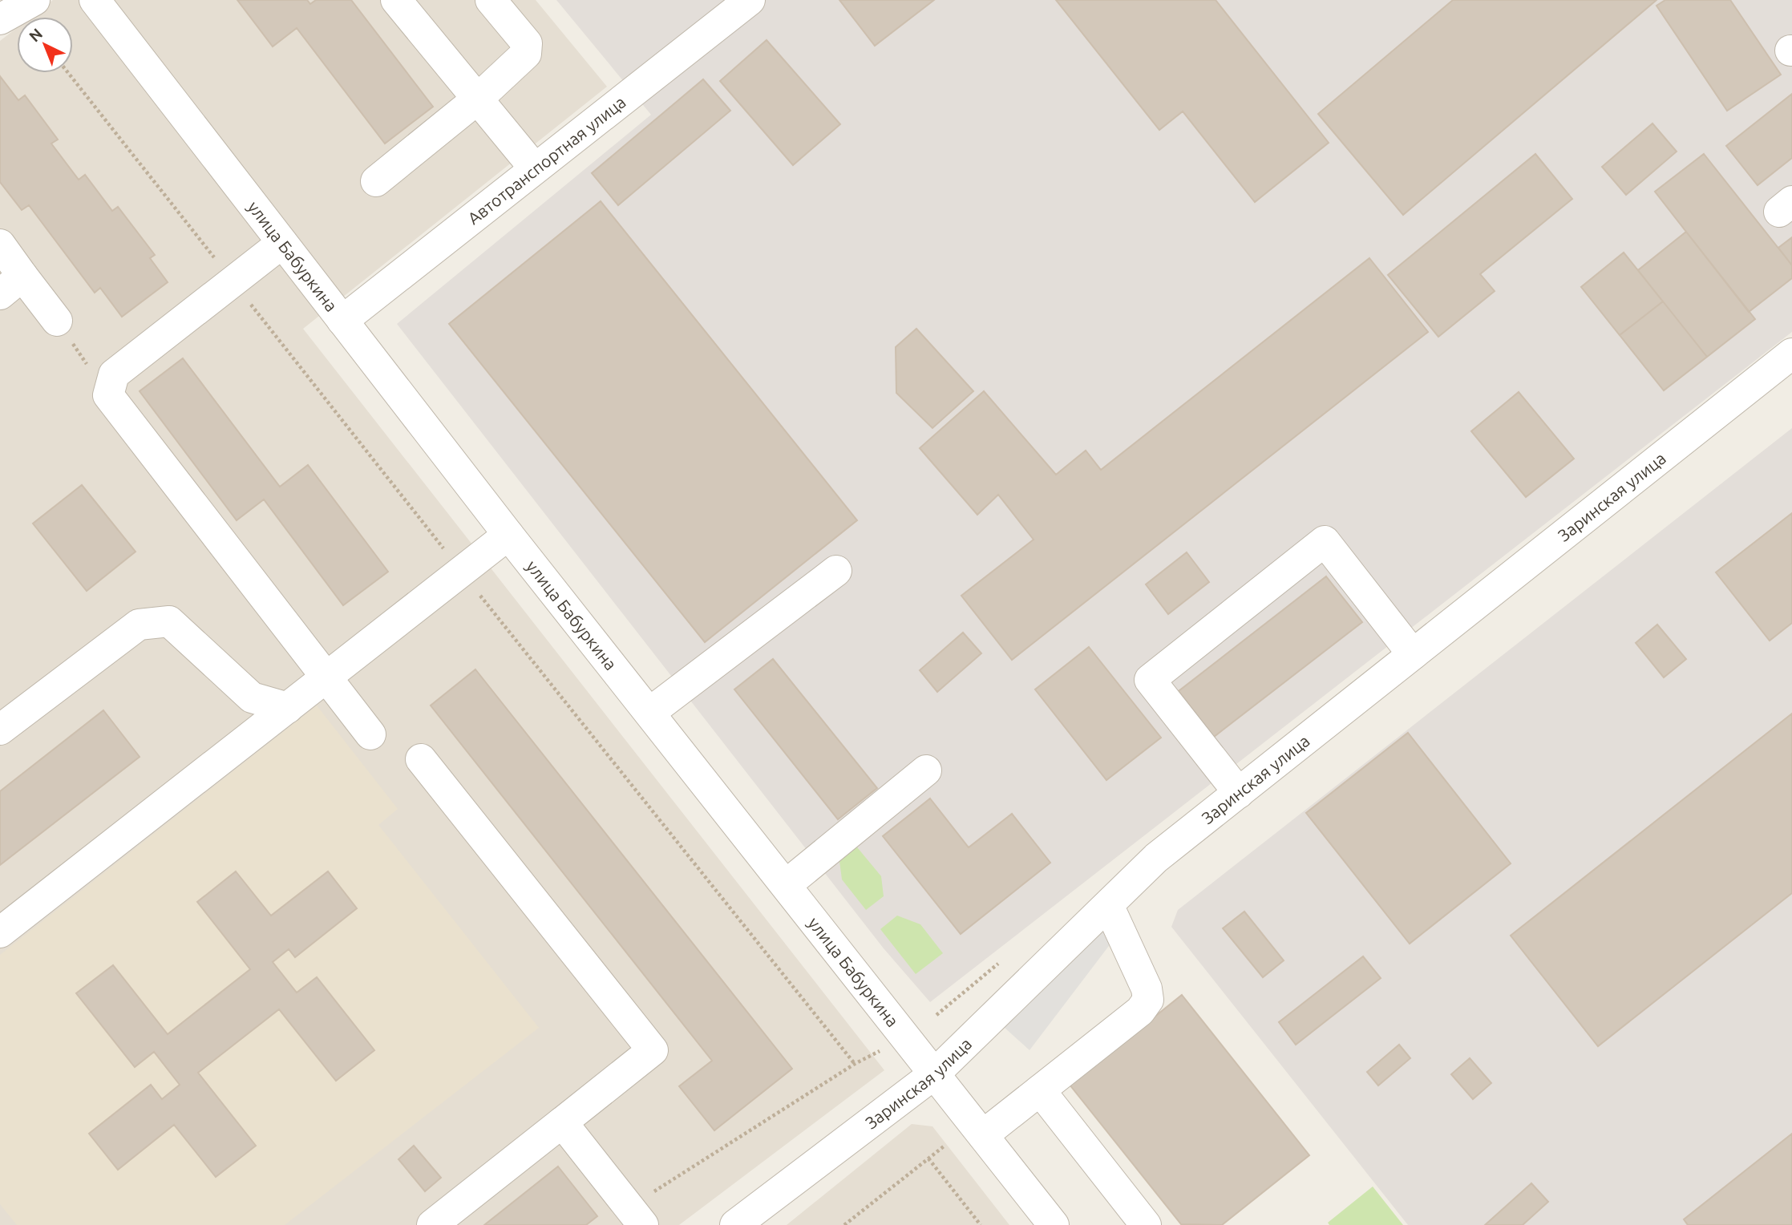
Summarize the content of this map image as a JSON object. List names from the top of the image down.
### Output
{
  "streets": {
    "street": ["Автотранспортная улица", "улица Бабуркина", "Заринская улица"]
  },
  "crossings": [
    ["Автотранспортная улица", "улица Бабуркина"],
    ["улица Бабуркина", "Заринская улица"]
  ],
  "north": "top left"
}
